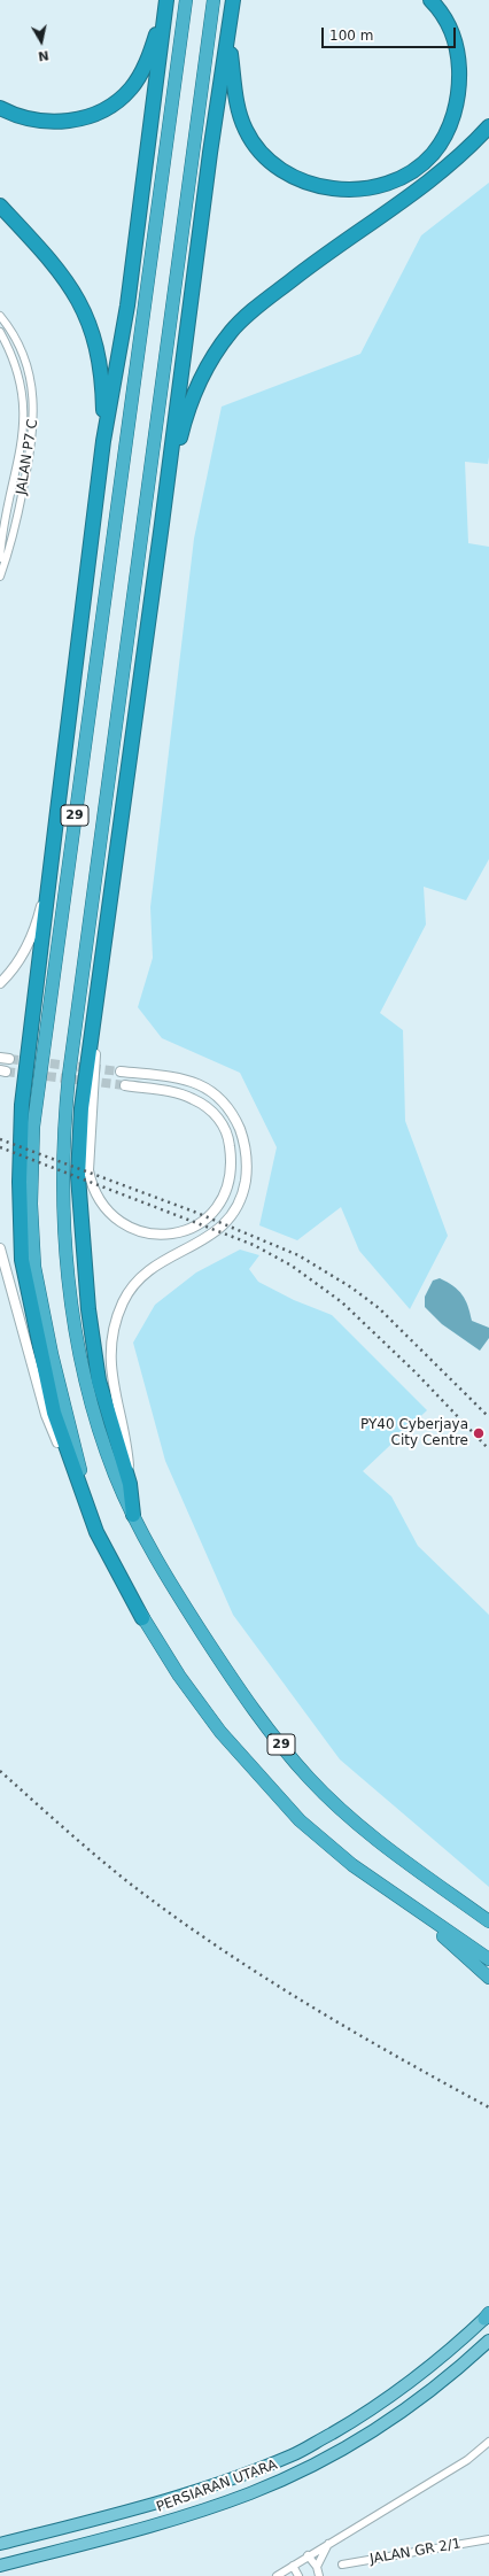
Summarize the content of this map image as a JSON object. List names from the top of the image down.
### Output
{
  "streets": {
    "highway": ["29"],
    "main road": ["PERSIARAN UTARA"],
    "street": ["JALAN P7 C", "JALAN GR 2/1"]
  },
  "places": ["PY40 Cyberjaya City Centre"],
  "scale_bar": "100 m",
  "north": "bottom"
}
